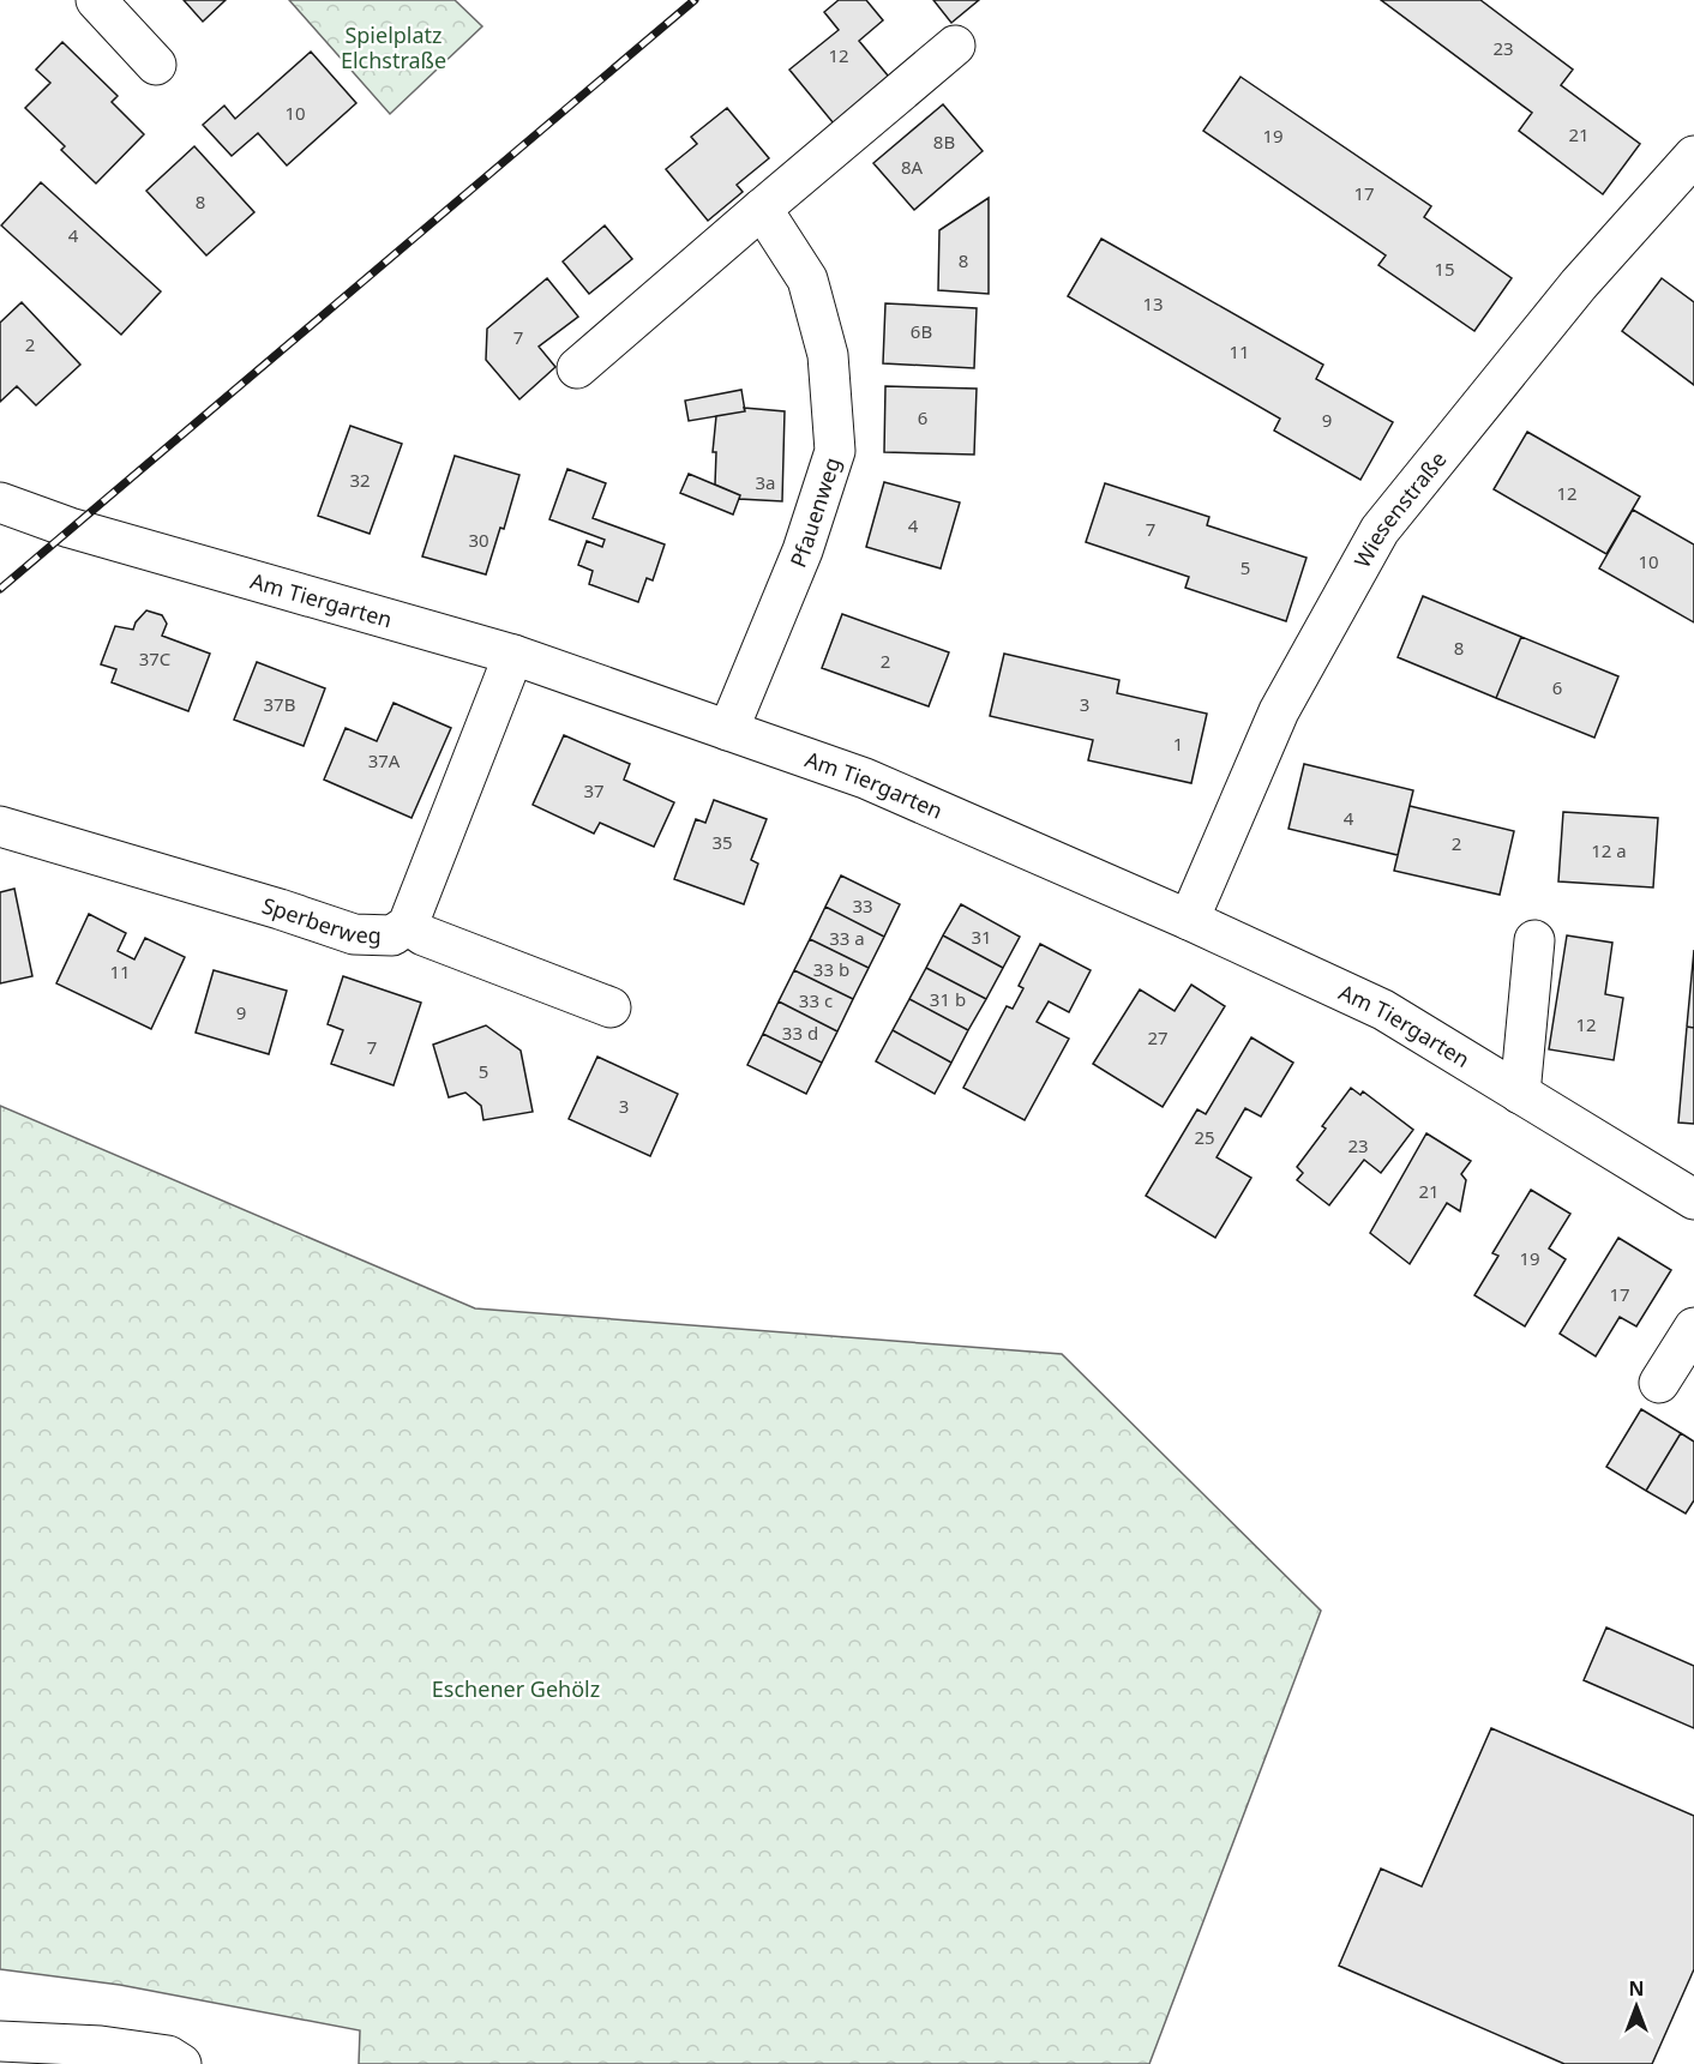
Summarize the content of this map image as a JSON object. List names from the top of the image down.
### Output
{
  "streets": {
    "street": [
      "Pfauenweg",
      "Wiesenstraße",
      "Am Tiergarten",
      "Sperberweg"
    ]
  },
  "crossings": [
    ["Pfauenweg", "Am Tiergarten"],
    ["Wiesenstraße", "Am Tiergarten"],
    ["Am Tiergarten", "Sperberweg"]
  ],
  "parks": ["Spielplatz Elchstraße", "Eschener Gehölz"],
  "house_numbers": [
    "23",
    "12",
    "10",
    "21",
    "19",
    "8B",
    "8A",
    "17",
    "8",
    "4",
    "8",
    "15",
    "13",
    "6B",
    "7",
    "2",
    "11",
    "6",
    "9",
    "32",
    "3a",
    "12",
    "4",
    "7",
    "30",
    "10",
    "5",
    "8",
    "37C",
    "2",
    "6",
    "37B",
    "3",
    "1",
    "37A",
    "37",
    "4",
    "35",
    "2",
    "12 a",
    "33",
    "31",
    "33 a",
    "33 b",
    "11",
    "31 b",
    "33 c",
    "9",
    "12",
    "33 d",
    "27",
    "7",
    "5",
    "3",
    "25",
    "23",
    "21",
    "19",
    "17"
  ],
  "north": "top"
}
